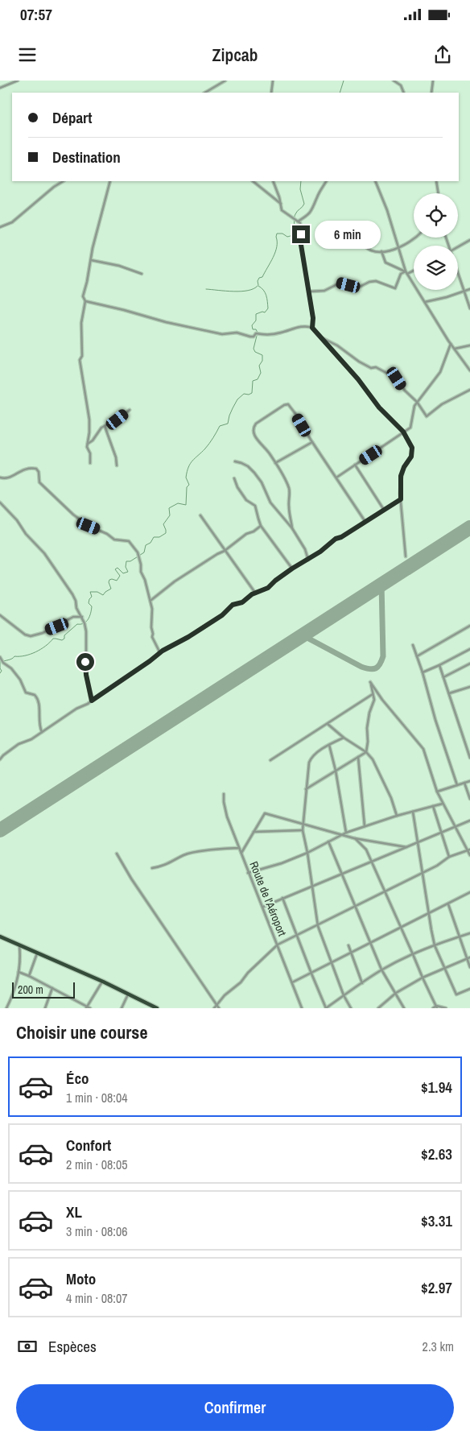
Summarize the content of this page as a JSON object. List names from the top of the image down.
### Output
{
  "streets": {
    "street": ["Route de l'Aéroport"]
  },
  "scale_bar": "200 m",
  "page": {
    "status": "07:57",
    "header": "Zipcab",
    "banner": ["Départ", "Destination"],
    "bubble": "6 min",
    "scale": "200 m",
    "heading": "Choisir une course",
    "list": [
      {
        "name": "Éco",
        "note": "1 min · 08:04",
        "value": "$1.94"
      },
      {
        "name": "Confort",
        "note": "2 min · 08:05",
        "value": "$2.63"
      },
      {
        "name": "XL",
        "note": "3 min · 08:06",
        "value": "$3.31"
      },
      {
        "name": "Moto",
        "note": "4 min · 08:07",
        "value": "$2.97"
      }
    ],
    "pay": ["Espèces", "2.3 km"],
    "buttons": "Confirmer"
  }
}
